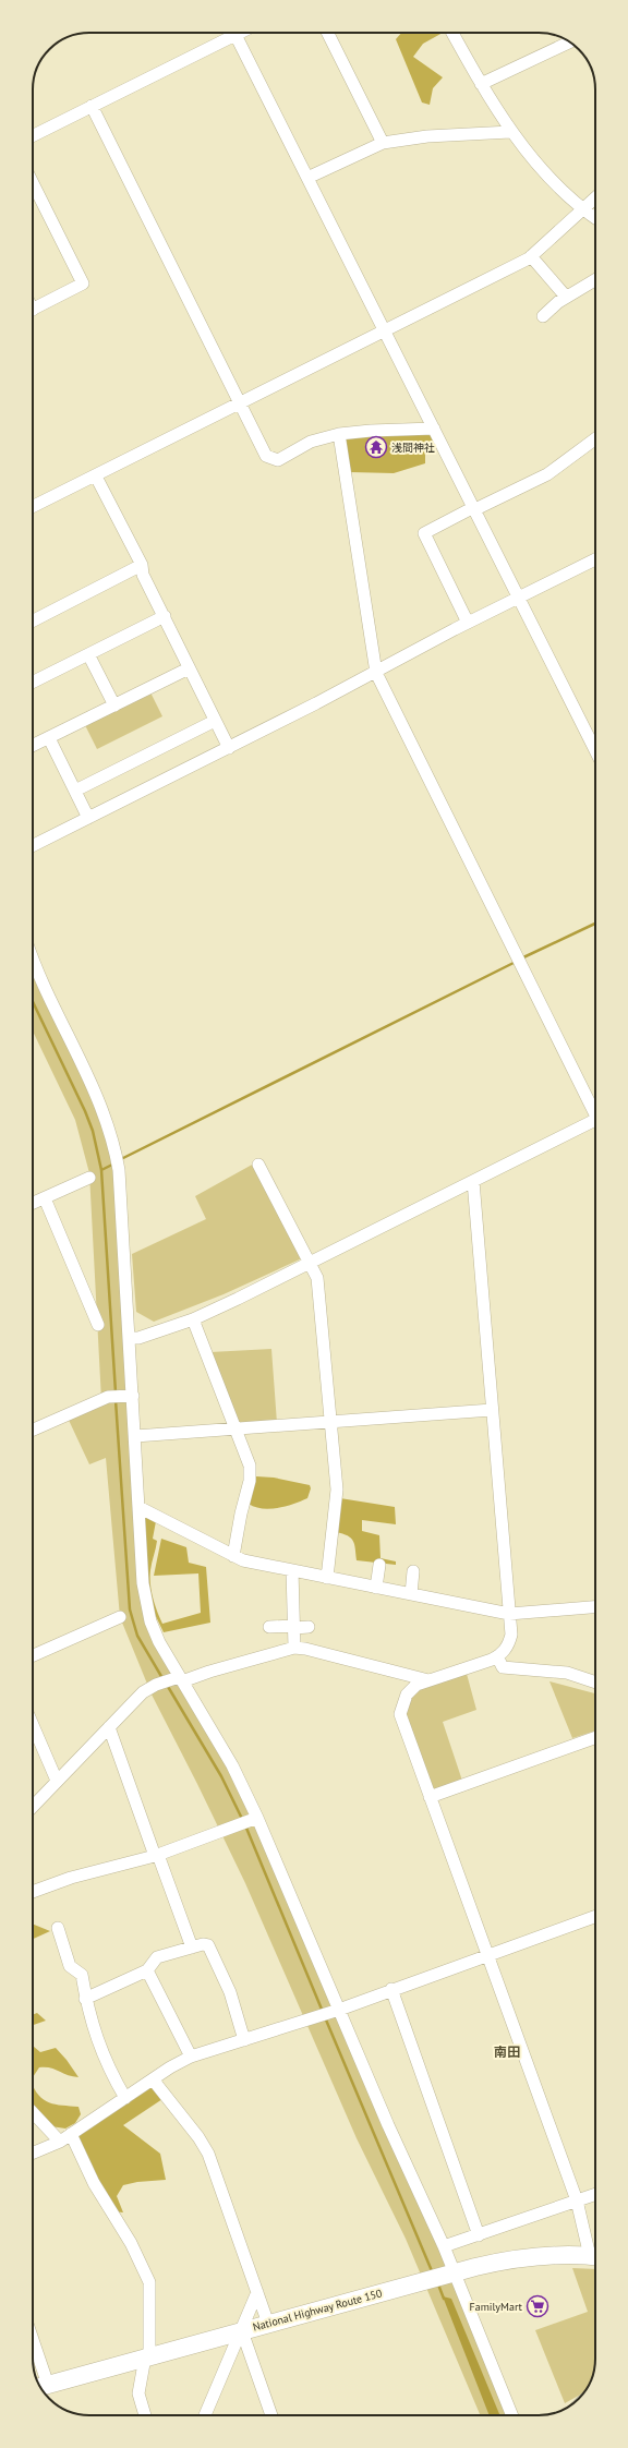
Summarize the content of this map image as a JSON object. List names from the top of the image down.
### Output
{
  "streets": {
    "highway": ["National Highway Route 150"]
  },
  "districts": ["南田"],
  "places": {
    "temple": ["浅間神社"],
    "supermarket": ["FamilyMart"]
  }
}
